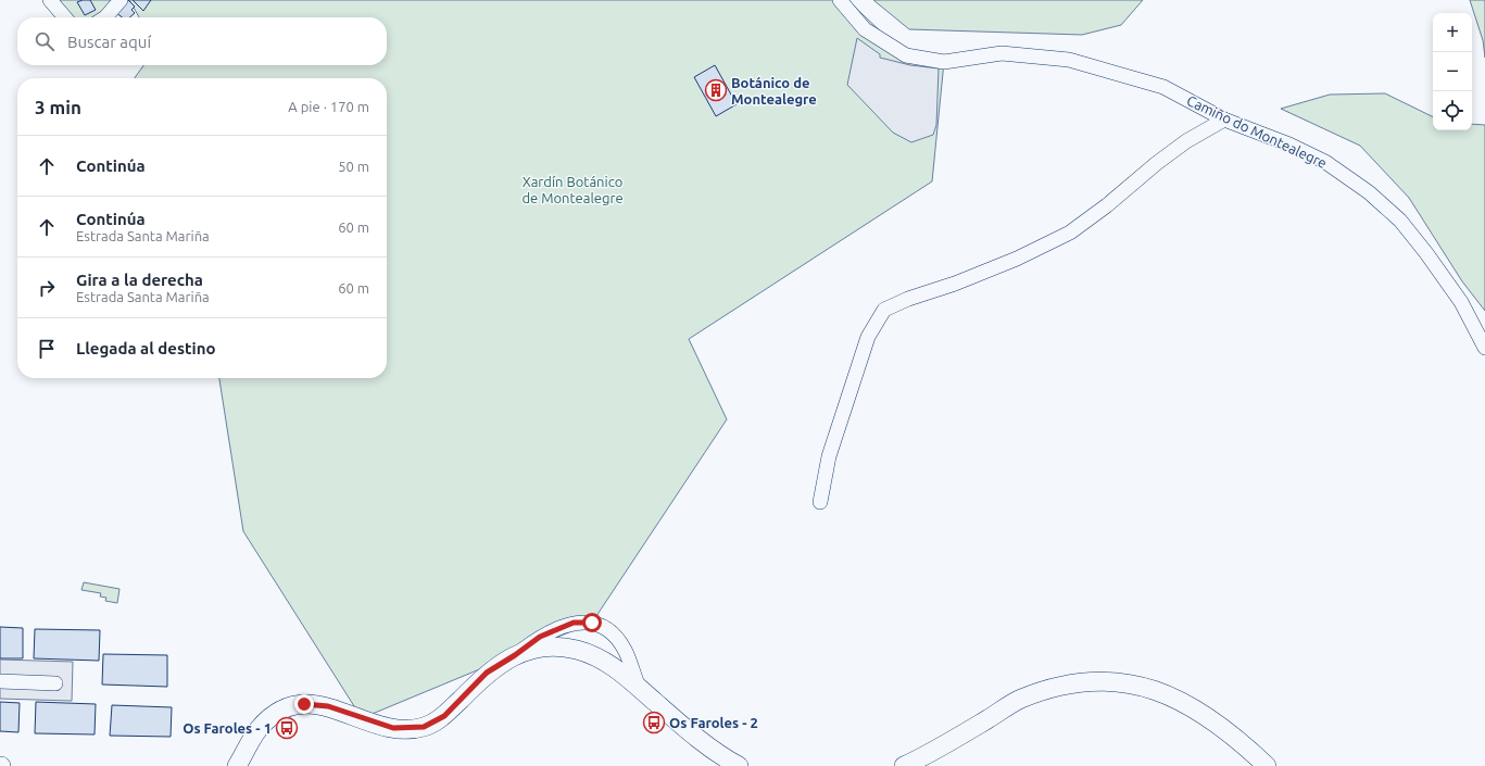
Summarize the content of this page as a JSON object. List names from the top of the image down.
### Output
{
  "streets": {
    "street": ["Camiño do Montealegre"]
  },
  "parks": ["Xardín Botánico de Montealegre"],
  "places": {
    "building": ["Botánico de Montealegre"],
    "bus stop": ["Os Faroles - 2", "Os Faroles - 1"]
  },
  "page": {
    "map_buttons": ["+", "−"],
    "search": "Buscar aquí",
    "heading": ["3 min", "A pie · 170 m"],
    "list": [
      ["Continúa", "50 m"],
      ["Continúa", "Estrada Santa Mariña", "60 m"],
      ["Gira a la derecha", "Estrada Santa Mariña", "60 m"],
      "Llegada al destino"
    ]
  }
}
